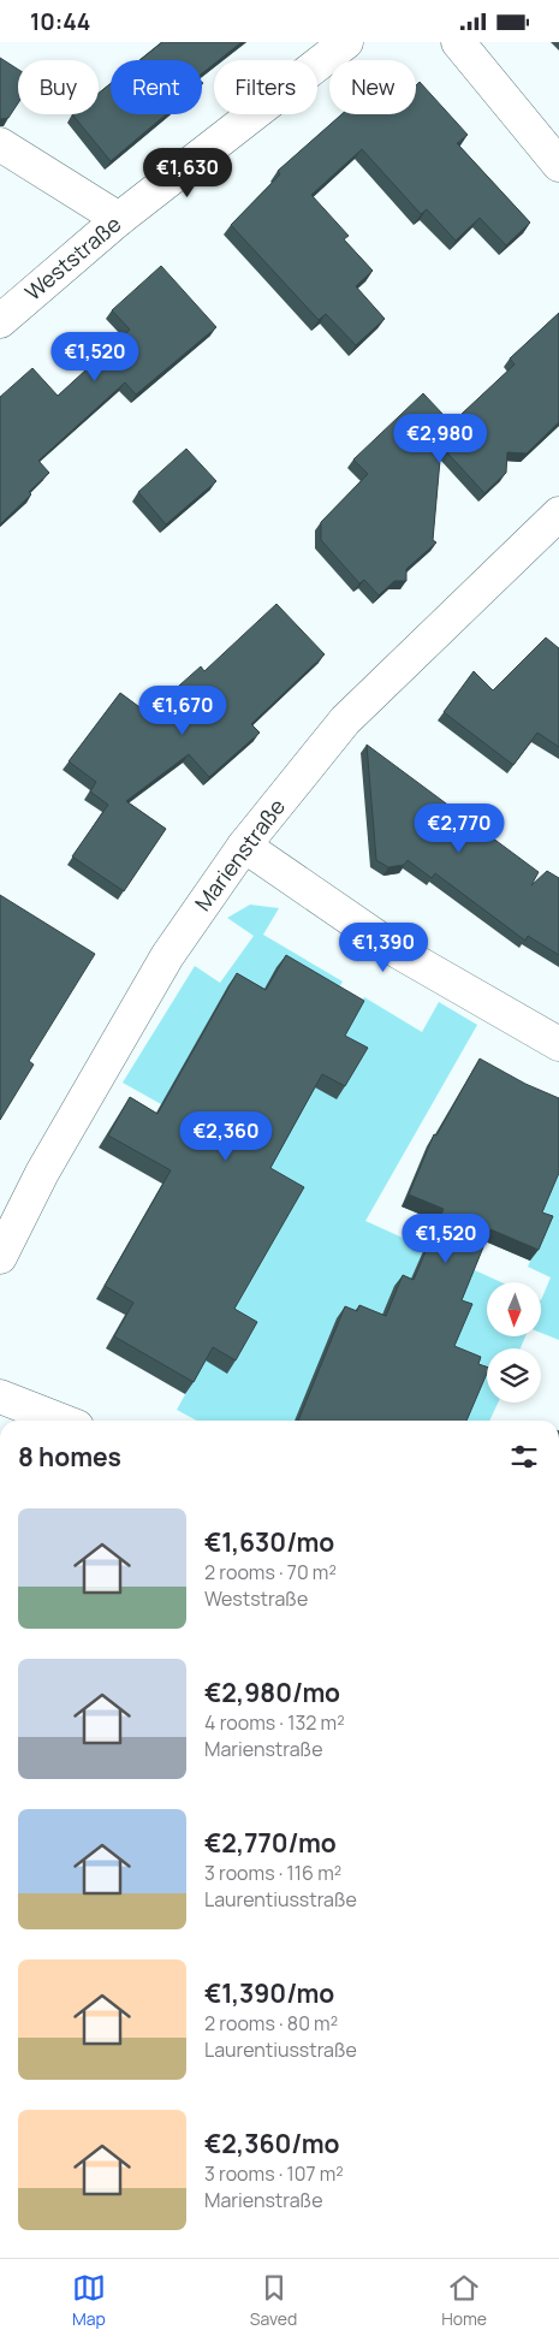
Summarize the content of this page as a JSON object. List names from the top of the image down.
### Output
{
  "streets": {
    "street": ["Weststraße", "Marienstraße"]
  },
  "north": "bottom",
  "page": {
    "status": "10:44",
    "chip": [
      "Buy",
      "Rent",
      "Filters",
      "New"
    ],
    "price": [
      "€1,630",
      "€1,520",
      "€2,980",
      "€1,670",
      "€2,770",
      "€1,390",
      "€2,360",
      "€1,520"
    ],
    "heading": "8 homes",
    "list": [
      {
        "name": "€1,630/mo",
        "note": "2 rooms · 70 m² · Weststraße"
      },
      {
        "name": "€2,980/mo",
        "note": "4 rooms · 132 m² · Marienstraße"
      },
      {
        "name": "€2,770/mo",
        "note": "3 rooms · 116 m² · Laurentiusstraße"
      },
      {
        "name": "€1,390/mo",
        "note": "2 rooms · 80 m² · Laurentiusstraße"
      },
      {
        "name": "€2,360/mo",
        "note": "3 rooms · 107 m² · Marienstraße"
      }
    ],
    "tabs": ["Map", "Saved", "Home"]
  }
}
